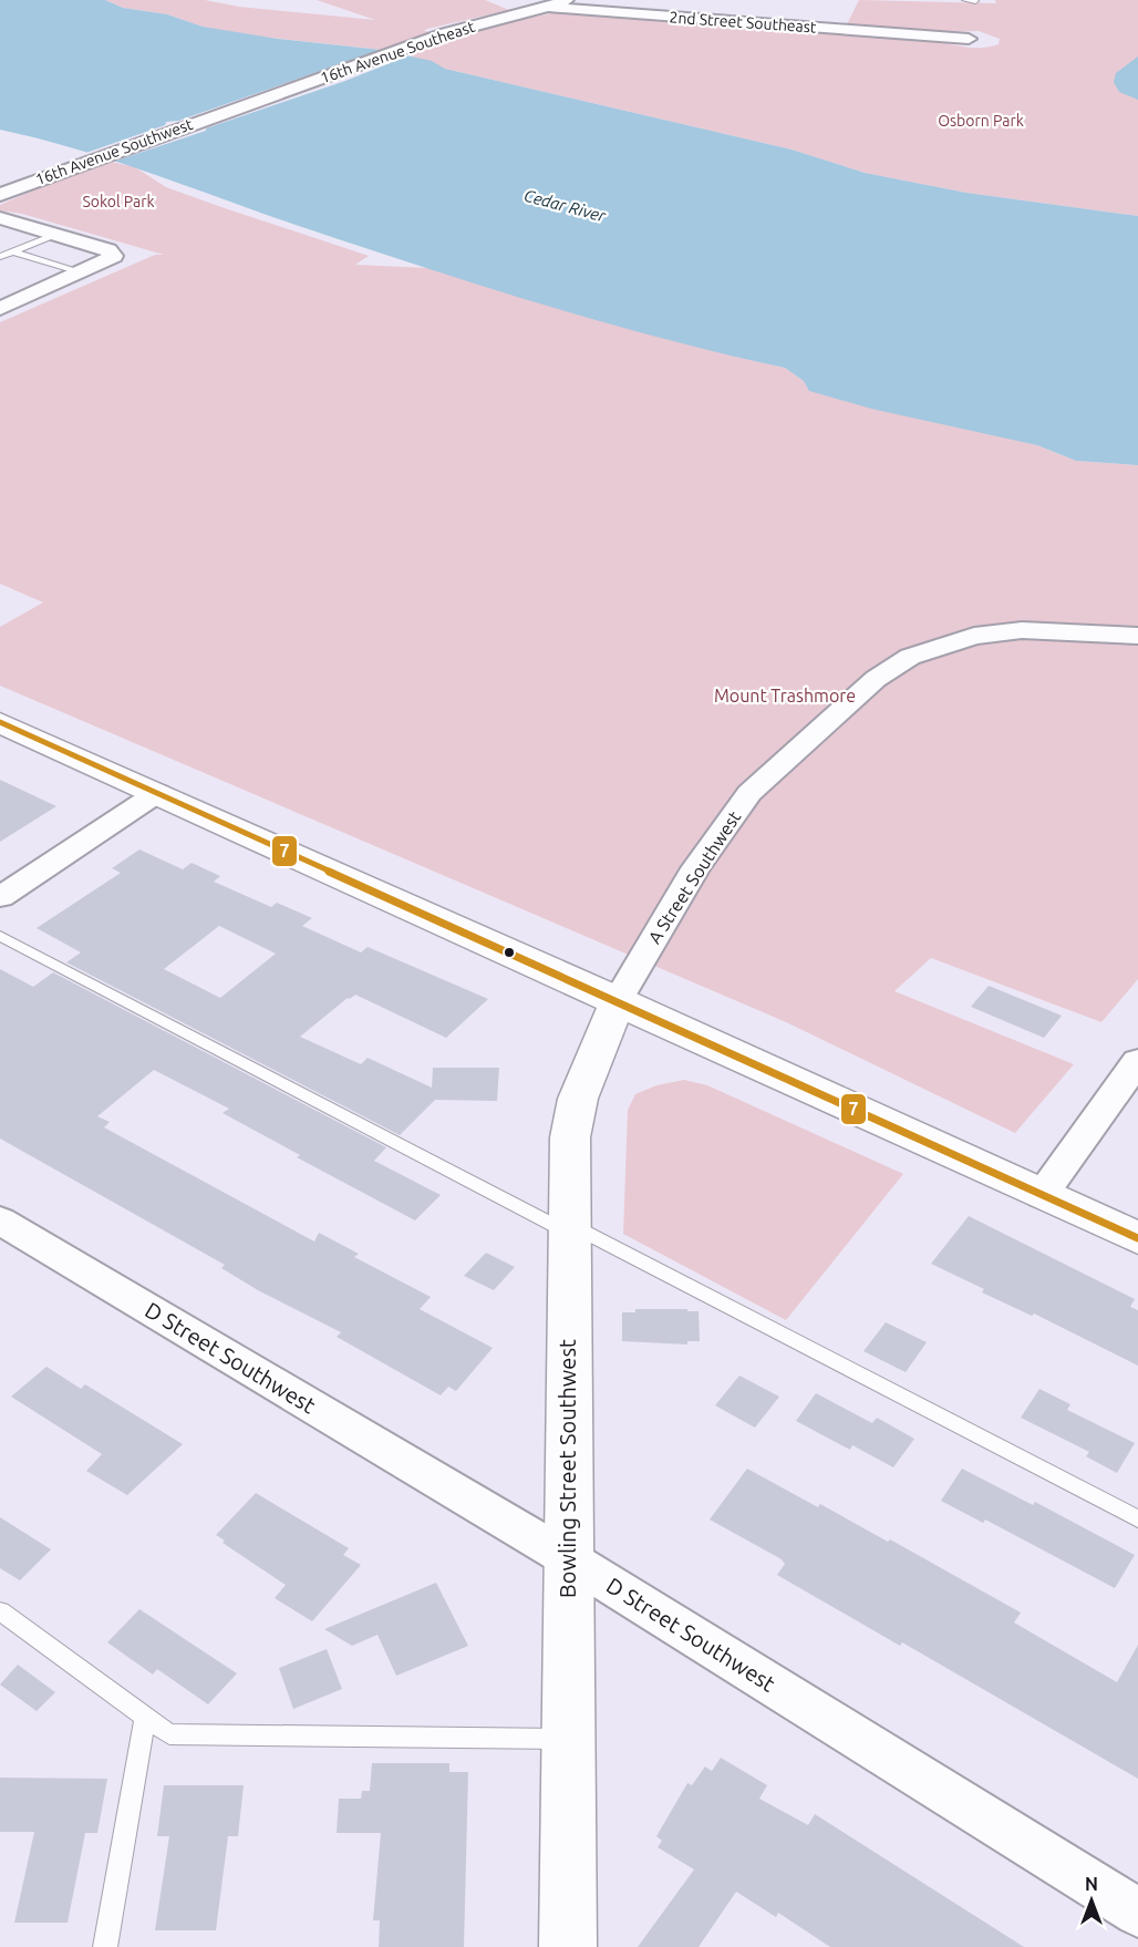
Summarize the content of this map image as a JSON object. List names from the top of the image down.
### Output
{
  "streets": {
    "main road": ["Bowling Street Southwest"],
    "street": [
      "2nd Street Southeast",
      "16th Avenue Southeast",
      "16th Avenue Southwest",
      "A Street Southwest",
      "D Street Southwest"
    ]
  },
  "crossings": [
    ["2nd Street Southeast", "16th Avenue Southeast"],
    ["16th Avenue Southeast", "16th Avenue Southwest"],
    ["A Street Southwest", "Bowling Street Southwest"],
    ["D Street Southwest", "Bowling Street Southwest"]
  ],
  "water": ["Cedar River"],
  "parks": ["Osborn Park", "Sokol Park", "Mount Trashmore"],
  "lines": ["transit line 7"],
  "north": "top"
}
